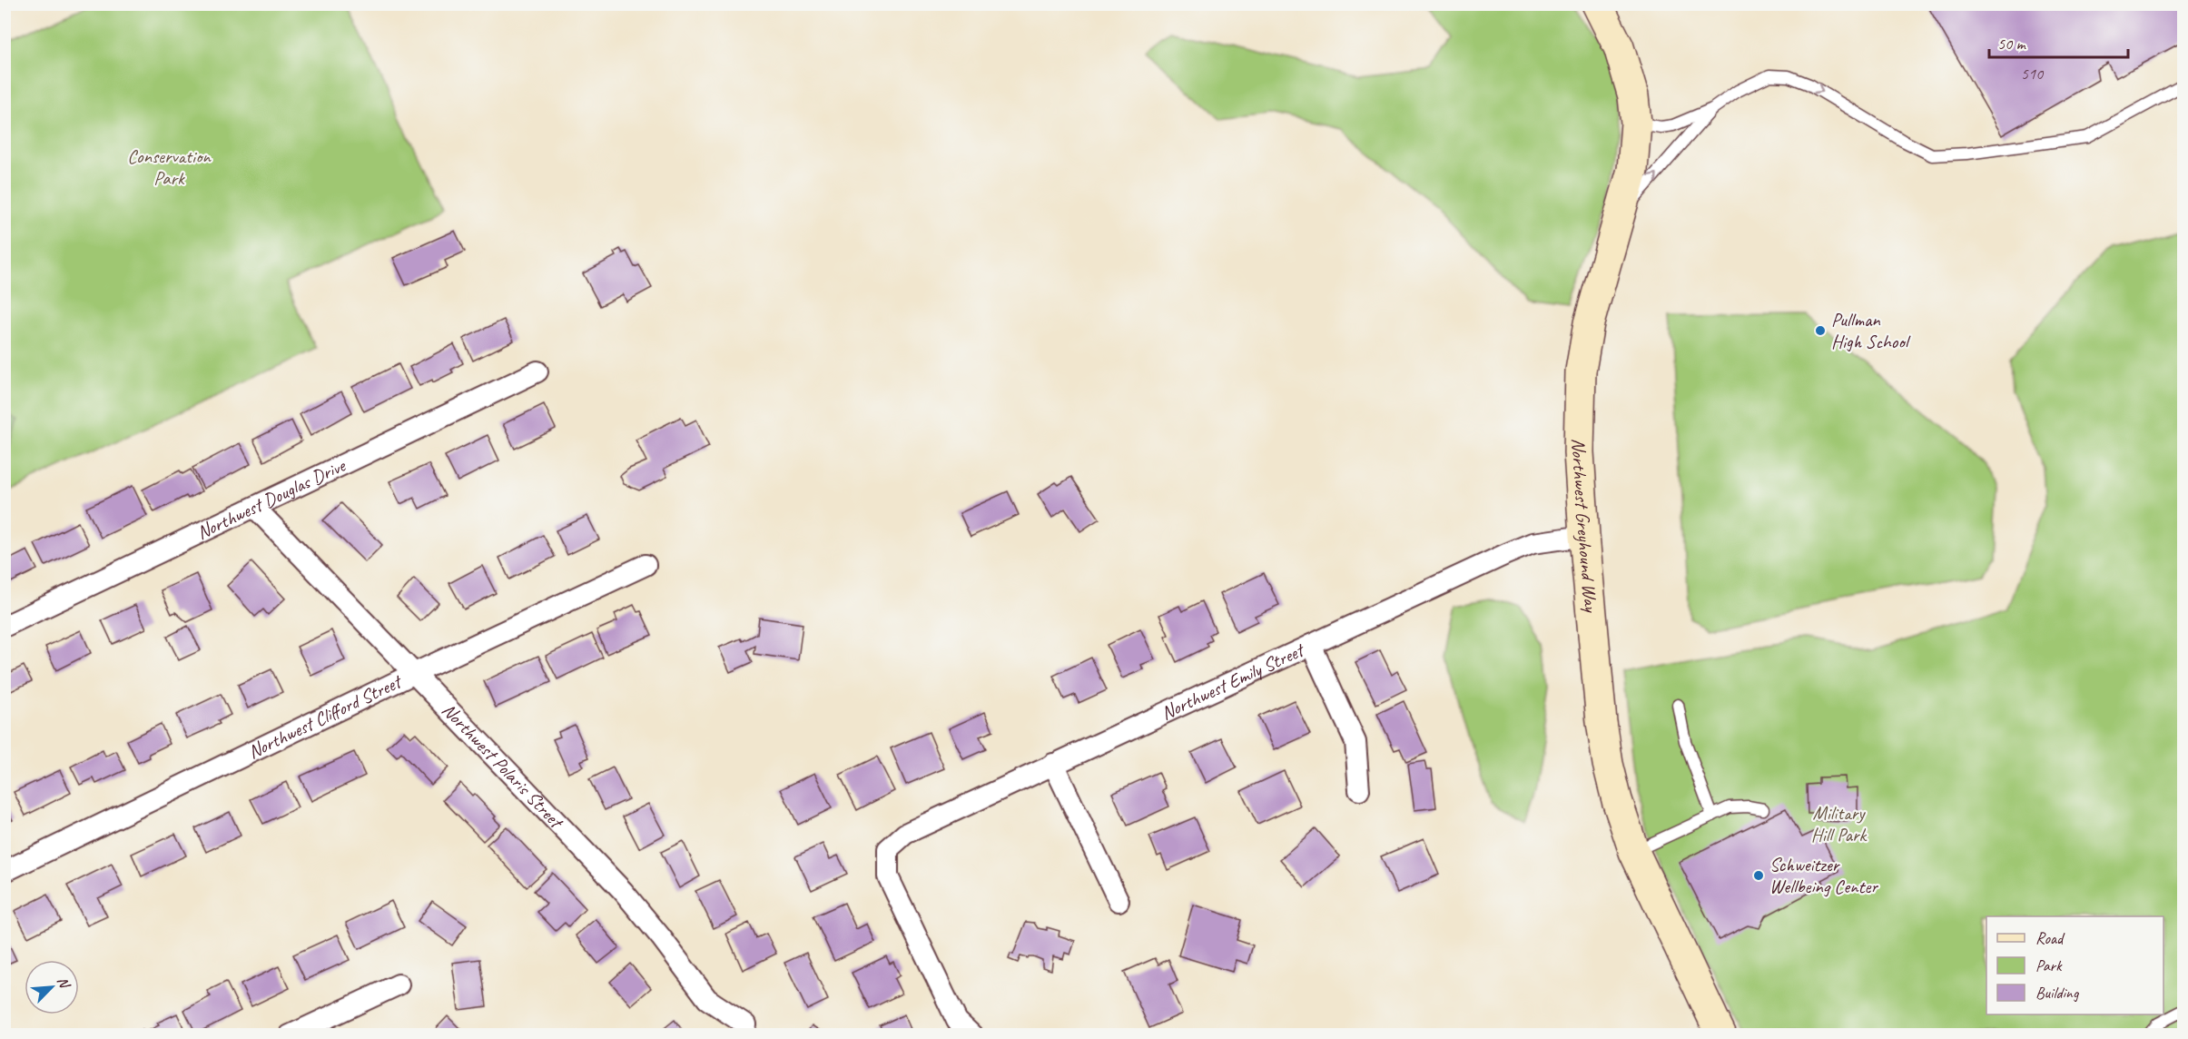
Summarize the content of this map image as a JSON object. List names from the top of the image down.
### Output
{
  "streets": {
    "street": [
      "Northwest Douglas Drive",
      "Northwest Greyhound Way",
      "Northwest Emily Street",
      "Northwest Clifford Street",
      "Northwest Polaris Street"
    ]
  },
  "crossings": [
    ["Northwest Douglas Drive", "Northwest Polaris Street"],
    ["Northwest Greyhound Way", "Northwest Emily Street"],
    ["Northwest Clifford Street", "Northwest Polaris Street"]
  ],
  "parks": ["Conservation Park", "Military Hill Park"],
  "places": ["Pullman High School", "Schweitzer Wellbeing Center"],
  "house_numbers": ["510"],
  "legend": ["Road", "Park", "Building"],
  "scale_bar": "50 m",
  "north": "top right"
}
